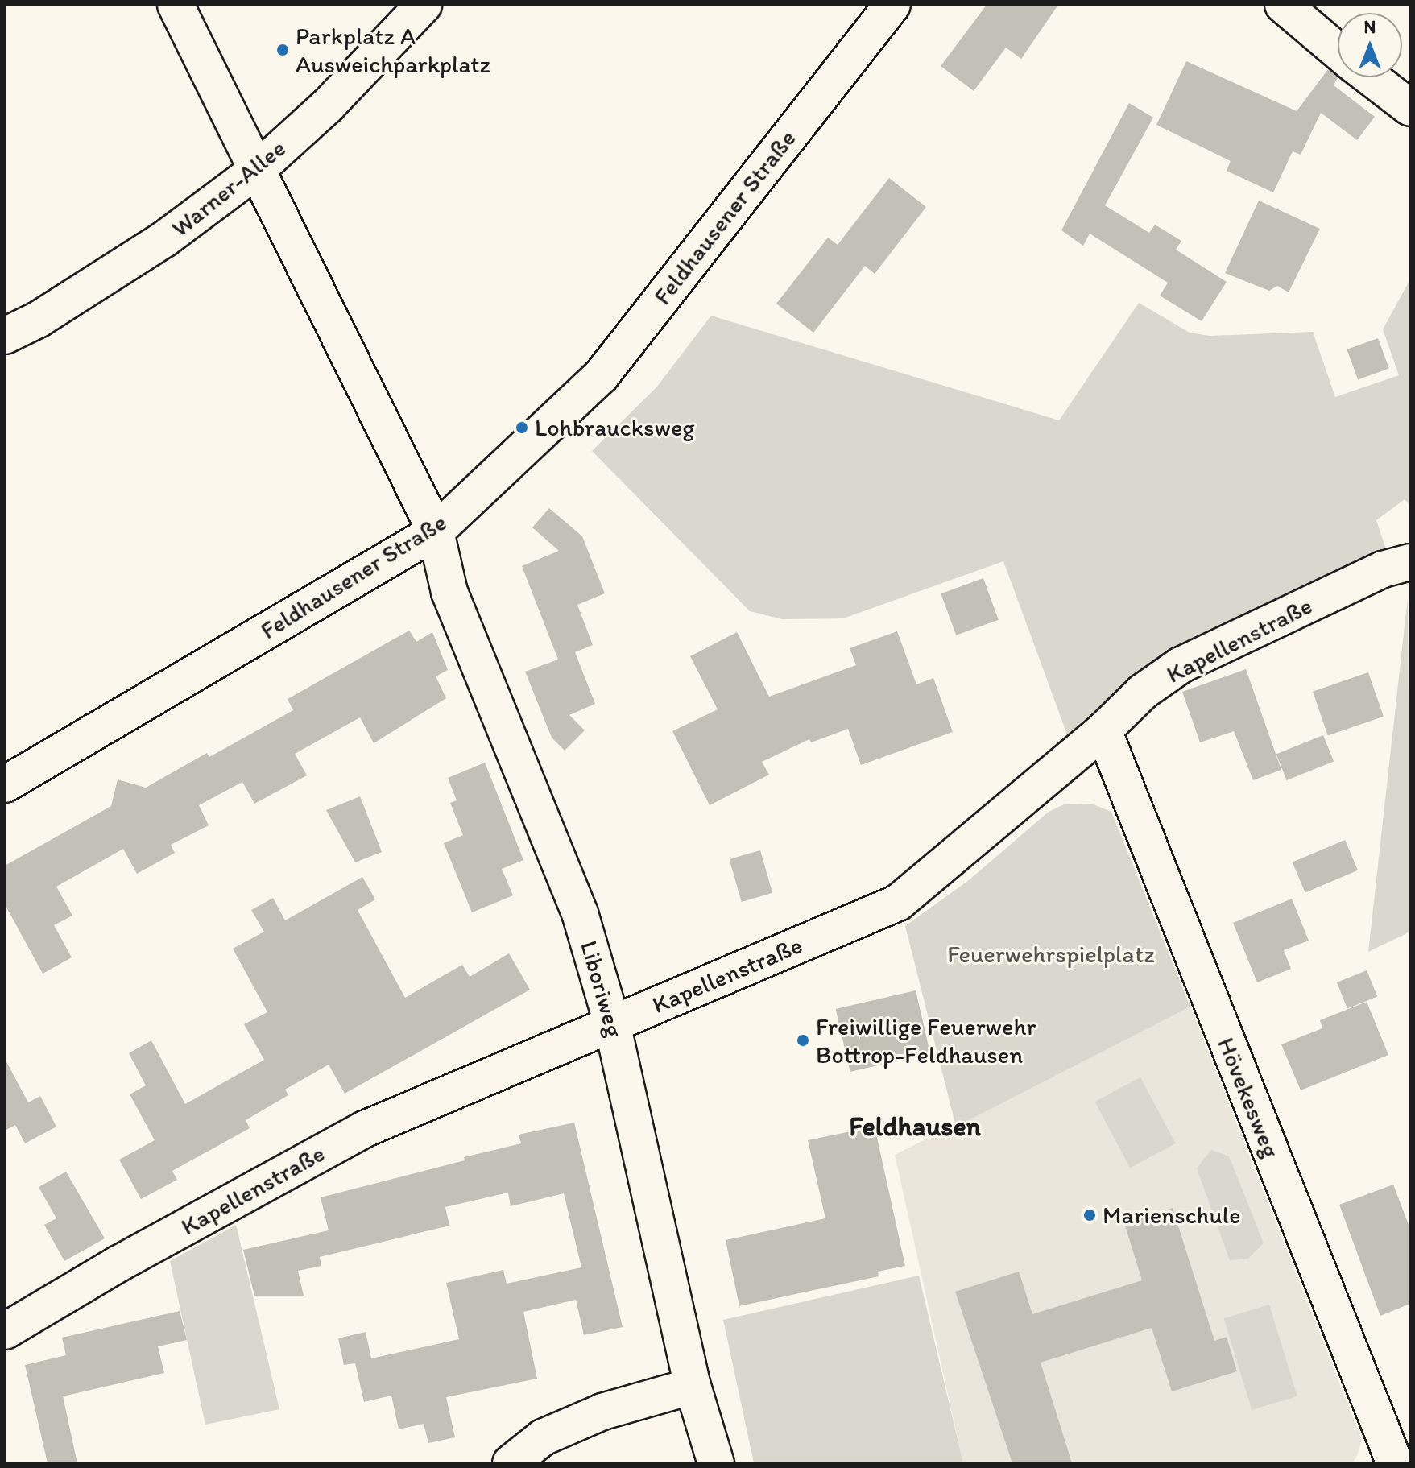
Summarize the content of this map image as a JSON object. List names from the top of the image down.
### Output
{
  "streets": {
    "street": [
      "Warner-Allee",
      "Feldhausener Straße",
      "Kapellenstraße",
      "Liboriweg",
      "Hövekesweg"
    ]
  },
  "crossings": [
    ["Feldhausener Straße", "Liboriweg"],
    ["Kapellenstraße", "Liboriweg"],
    ["Kapellenstraße", "Hövekesweg"]
  ],
  "districts": ["Feldhausen"],
  "parks": ["Feuerwehrspielplatz"],
  "places": [
    "Parkplatz A Ausweichparkplatz",
    "Lohbraucksweg",
    "Freiwillige Feuerwehr Bottrop-Feldhausen",
    "Marienschule"
  ],
  "north": "top"
}
